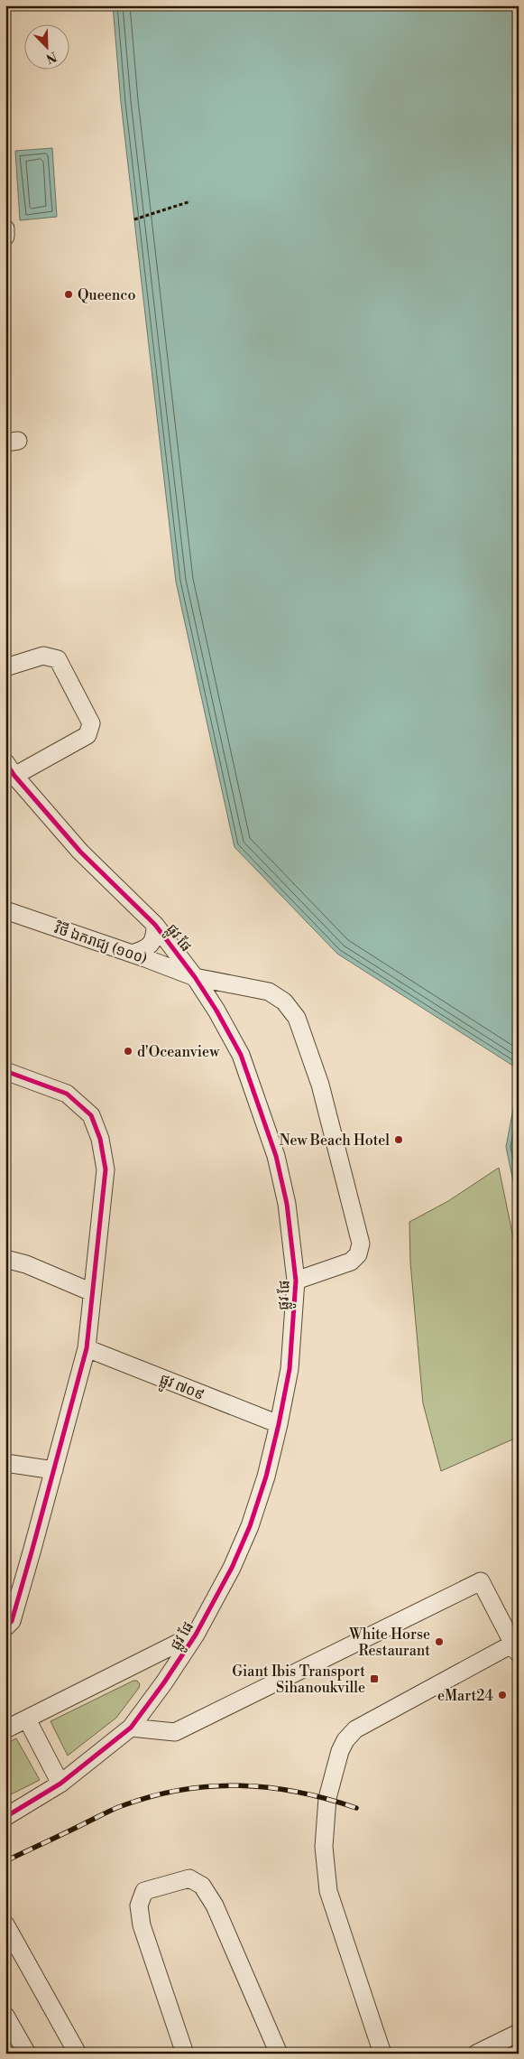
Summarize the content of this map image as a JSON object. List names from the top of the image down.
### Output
{
  "streets": {
    "street": ["ផ្លូវ ផែ", "វិថី ឯករាជ្យ (១០០)", "ផ្លូវ ៧០៩"]
  },
  "crossings": [
    ["ផ្លូវ ផែ", "វិថី ឯករាជ្យ (១០០)"],
    ["ផ្លូវ ផែ", "ផ្លូវ ៧០៩"]
  ],
  "places": {
    "other": [
      "Queenco",
      "d'Oceanview",
      "New Beach Hotel",
      "White Horse Restaurant",
      "eMart24"
    ],
    "transit": ["Giant Ibis Transport Sihanoukville"]
  },
  "north": "bottom right"
}
